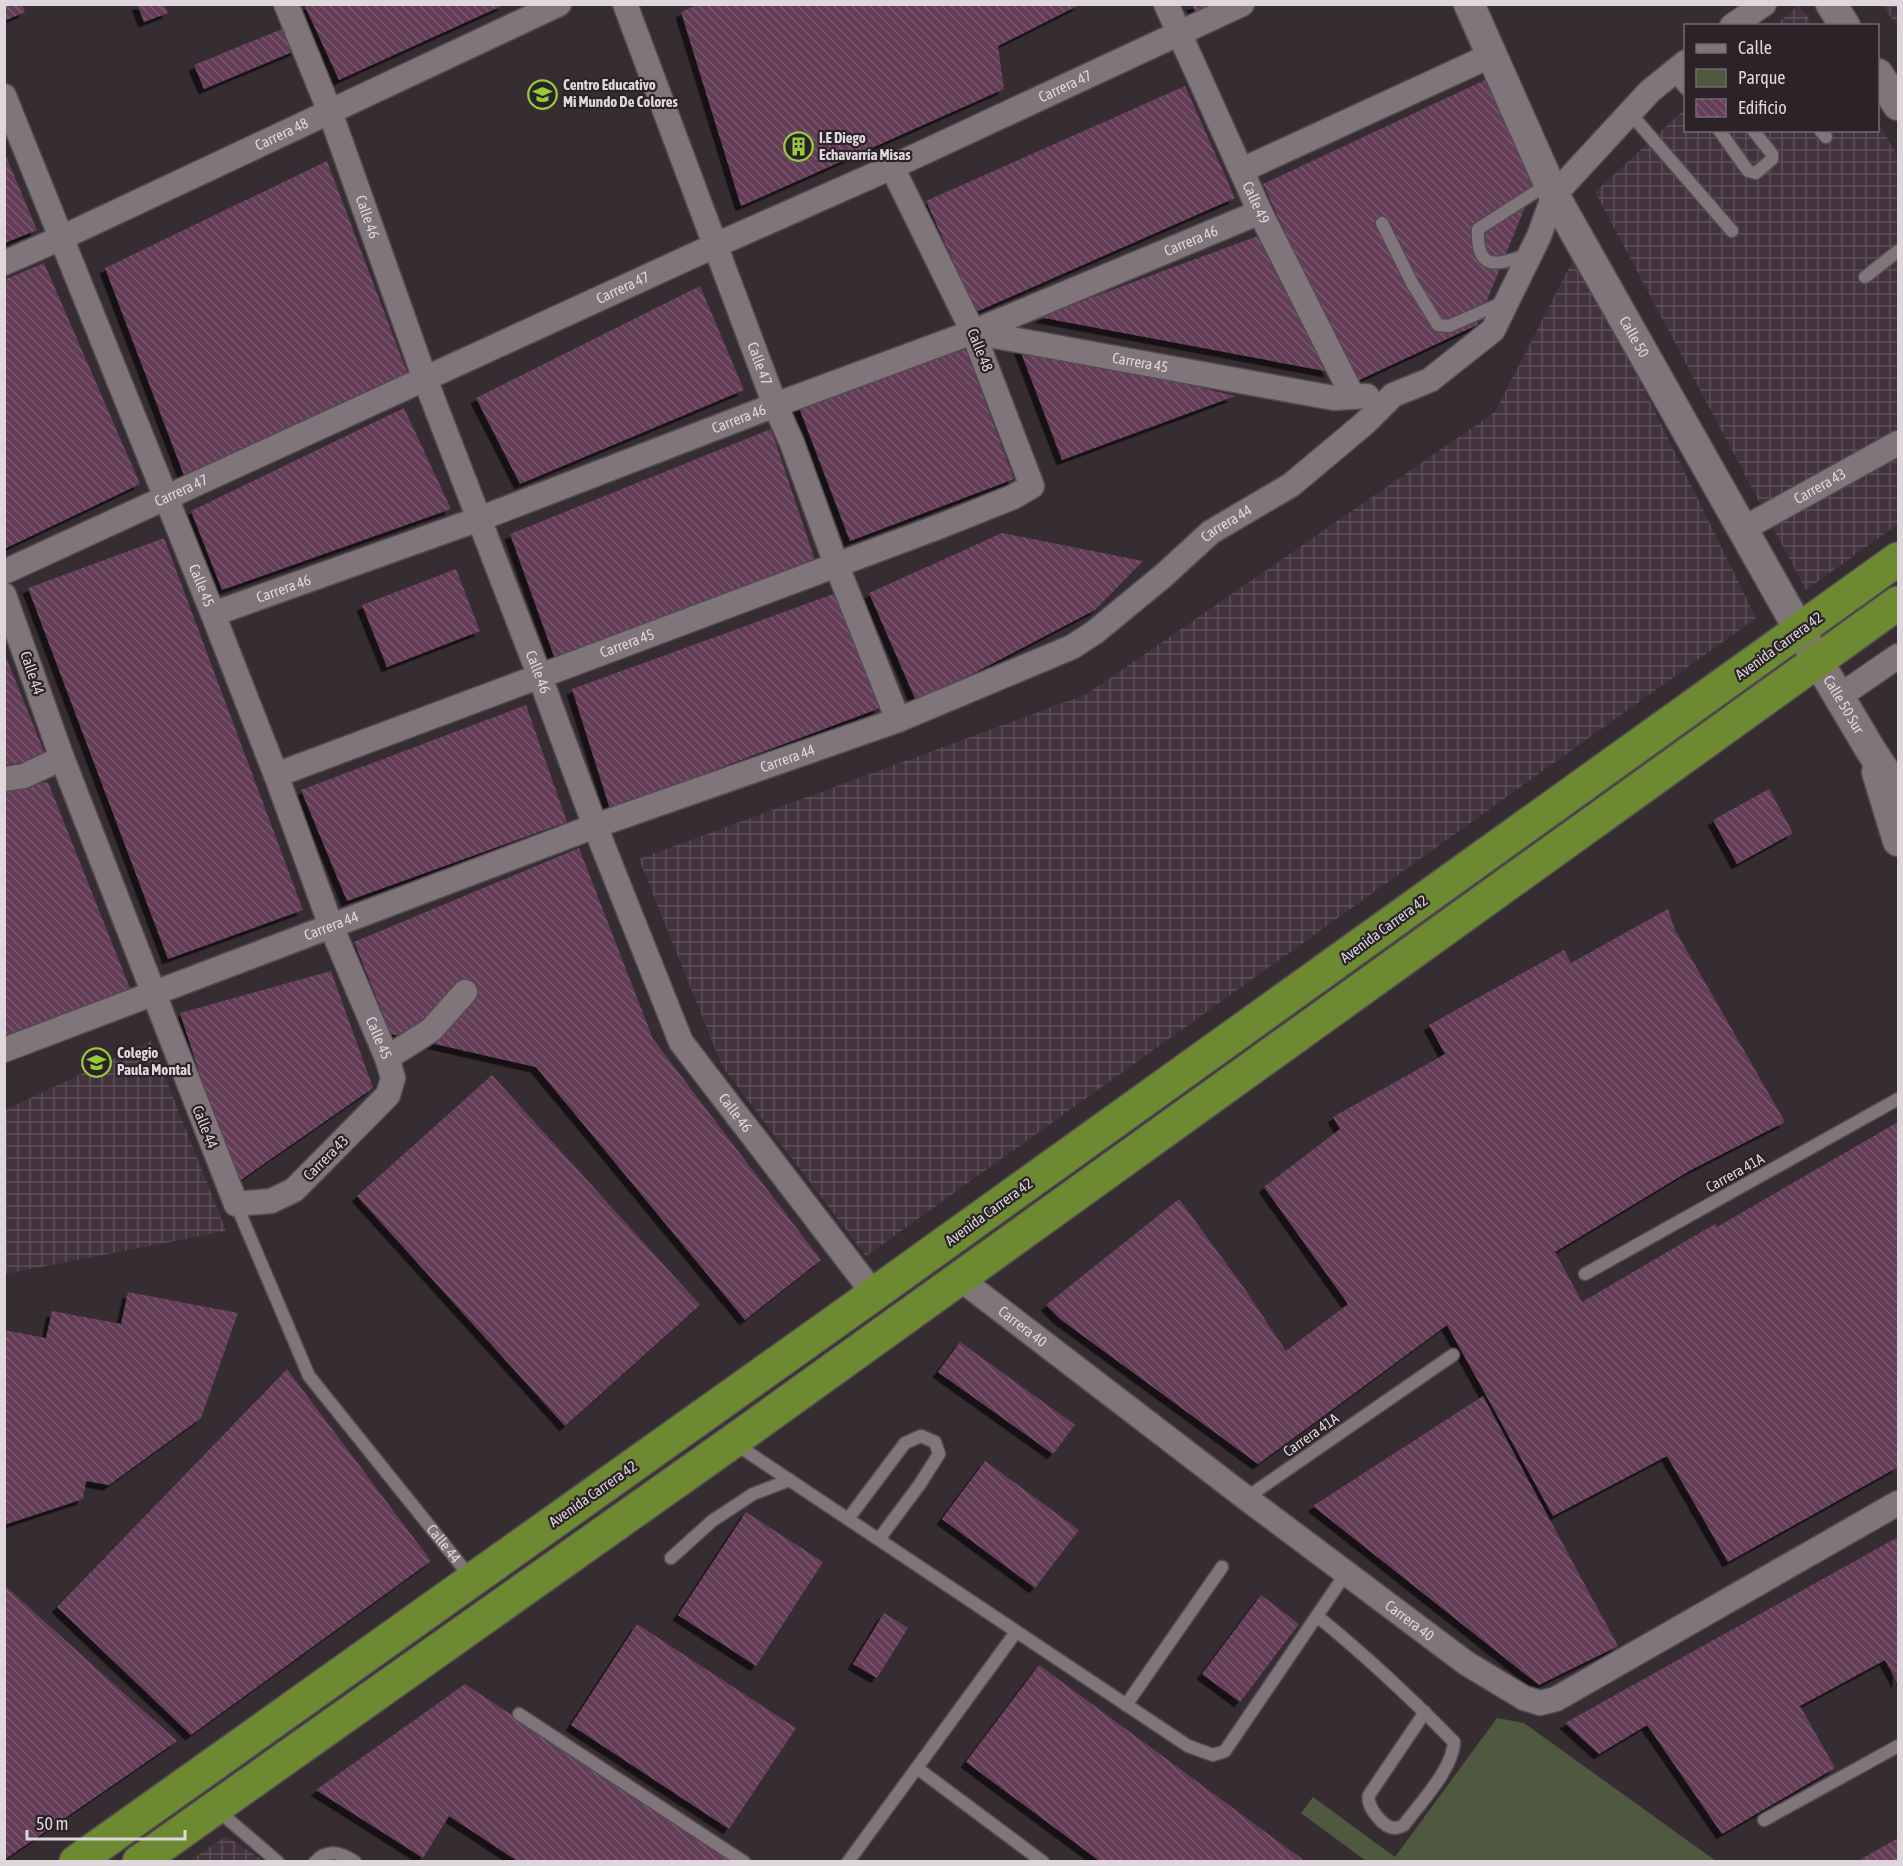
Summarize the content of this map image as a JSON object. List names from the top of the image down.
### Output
{
  "streets": {
    "highway": ["Avenida Carrera 42"],
    "street": [
      "Carrera 47",
      "Carrera 48",
      "Calle 49",
      "Calle 46",
      "Carrera 46",
      "Calle 50",
      "Calle 48",
      "Carrera 45",
      "Calle 47",
      "Carrera 43",
      "Carrera 44",
      "Calle 45",
      "Calle 44",
      "Calle 50 Sur",
      "Carrera 40"
    ],
    "lane": ["Carrera 41A"]
  },
  "crossings": [
    ["Carrera 47", "Calle 49"],
    ["Carrera 47", "Calle 46"],
    ["Carrera 47", "Calle 48"],
    ["Carrera 47", "Calle 47"],
    ["Carrera 47", "Calle 45"],
    ["Carrera 48", "Calle 46"],
    ["Carrera 48", "Calle 45"],
    ["Calle 49", "Carrera 46"],
    ["Calle 49", "Carrera 45"],
    ["Calle 46", "Carrera 46"],
    ["Calle 46", "Carrera 45"],
    ["Calle 46", "Carrera 44"],
    ["Calle 46", "Avenida Carrera 42"],
    ["Carrera 46", "Calle 48"],
    ["Carrera 46", "Carrera 45"],
    ["Carrera 46", "Calle 47"],
    ["Carrera 46", "Calle 45"],
    ["Calle 50", "Carrera 43"],
    ["Calle 50", "Avenida Carrera 42"],
    ["Calle 50", "Calle 50 Sur"],
    ["Calle 48", "Carrera 45"],
    ["Carrera 45", "Calle 47"],
    ["Carrera 45", "Carrera 44"],
    ["Carrera 45", "Calle 45"],
    ["Calle 47", "Carrera 44"],
    ["Carrera 43", "Calle 45"],
    ["Carrera 43", "Calle 44"],
    ["Carrera 44", "Calle 45"],
    ["Carrera 44", "Calle 44"],
    ["Avenida Carrera 42", "Calle 44"],
    ["Carrera 41A", "Carrera 40"]
  ],
  "places": {
    "school or university": ["Centro Educativo Mi Mundo De Colores", "Colegio Paula Montal"],
    "building": ["I.E Diego Echavarría Misas"]
  },
  "legend": ["Calle", "Parque", "Edificio"],
  "scale_bar": "50 m"
}
